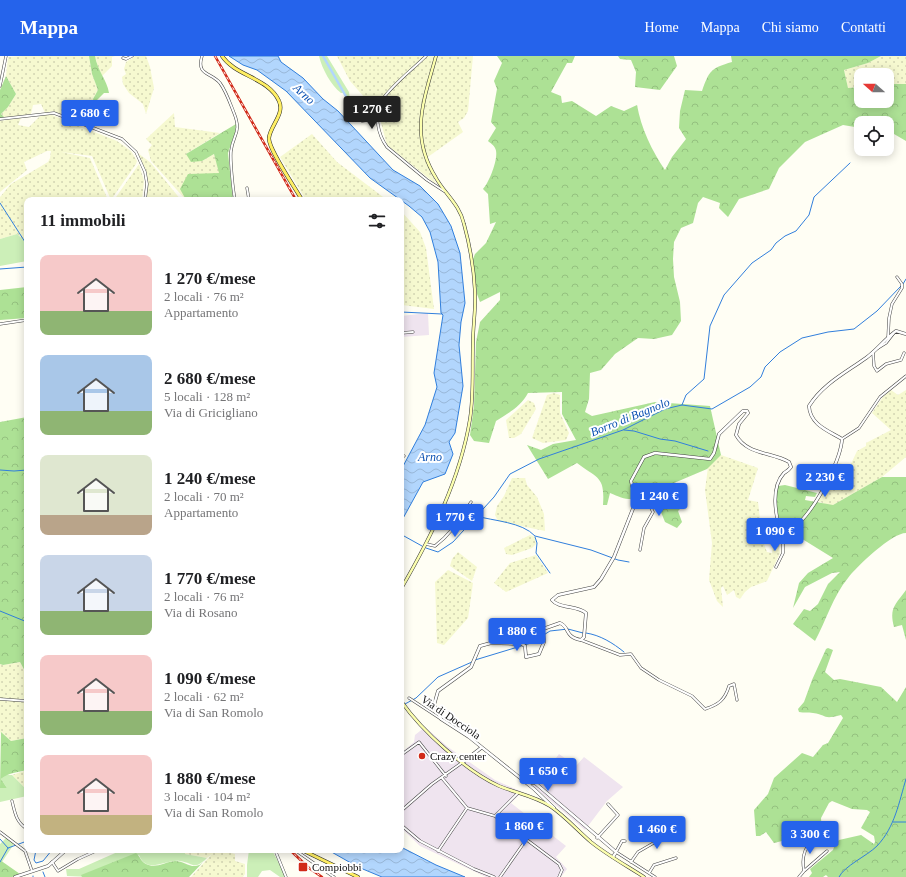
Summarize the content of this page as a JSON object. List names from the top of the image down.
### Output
{
  "streets": {
    "street": ["Via di Docciola"]
  },
  "water": ["Arno", "Borro di Bagnolo"],
  "places": {
    "other": ["Crazy center"],
    "transit": ["Compiobbi"]
  },
  "north": "left",
  "page": {
    "header": "Mappa",
    "nav": [
      "Home",
      "Mappa",
      "Chi siamo",
      "Contatti"
    ],
    "price": [
      "1 270 €",
      "2 680 €",
      "2 230 €",
      "1 240 €",
      "1 770 €",
      "1 090 €",
      "1 880 €",
      "1 650 €",
      "1 860 €",
      "1 460 €",
      "3 300 €"
    ],
    "heading": "11 immobili",
    "list": [
      {
        "name": "1 270 €/mese",
        "note": "2 locali · 76 m² · Appartamento"
      },
      {
        "name": "2 680 €/mese",
        "note": "5 locali · 128 m² · Via di Gricigliano"
      },
      {
        "name": "1 240 €/mese",
        "note": "2 locali · 70 m² · Appartamento"
      },
      {
        "name": "1 770 €/mese",
        "note": "2 locali · 76 m² · Via di Rosano"
      },
      {
        "name": "1 090 €/mese",
        "note": "2 locali · 62 m² · Via di San Romolo"
      },
      {
        "name": "1 880 €/mese",
        "note": "3 locali · 104 m² · Via di San Romolo"
      }
    ]
  }
}
